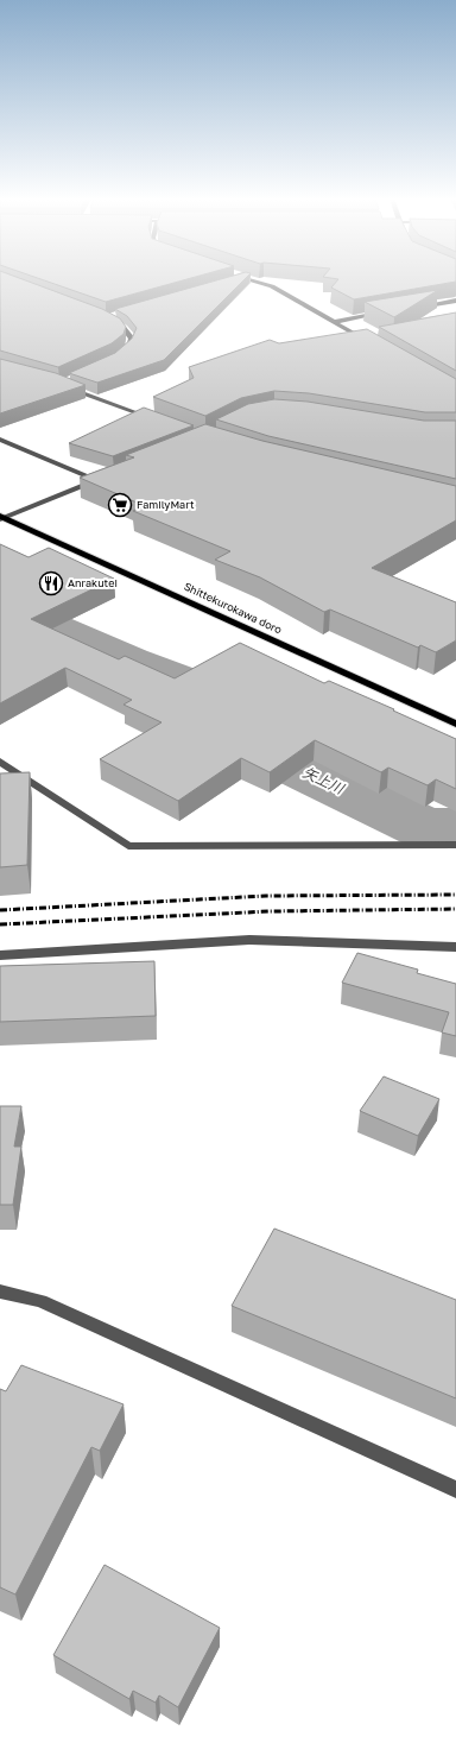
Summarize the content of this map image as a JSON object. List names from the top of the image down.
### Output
{
  "streets": {
    "main road": ["Shittekurokawa doro"]
  },
  "water": ["矢上川"],
  "places": {
    "supermarket": ["FamilyMart"],
    "restaurant": ["Anrakutei"]
  }
}
